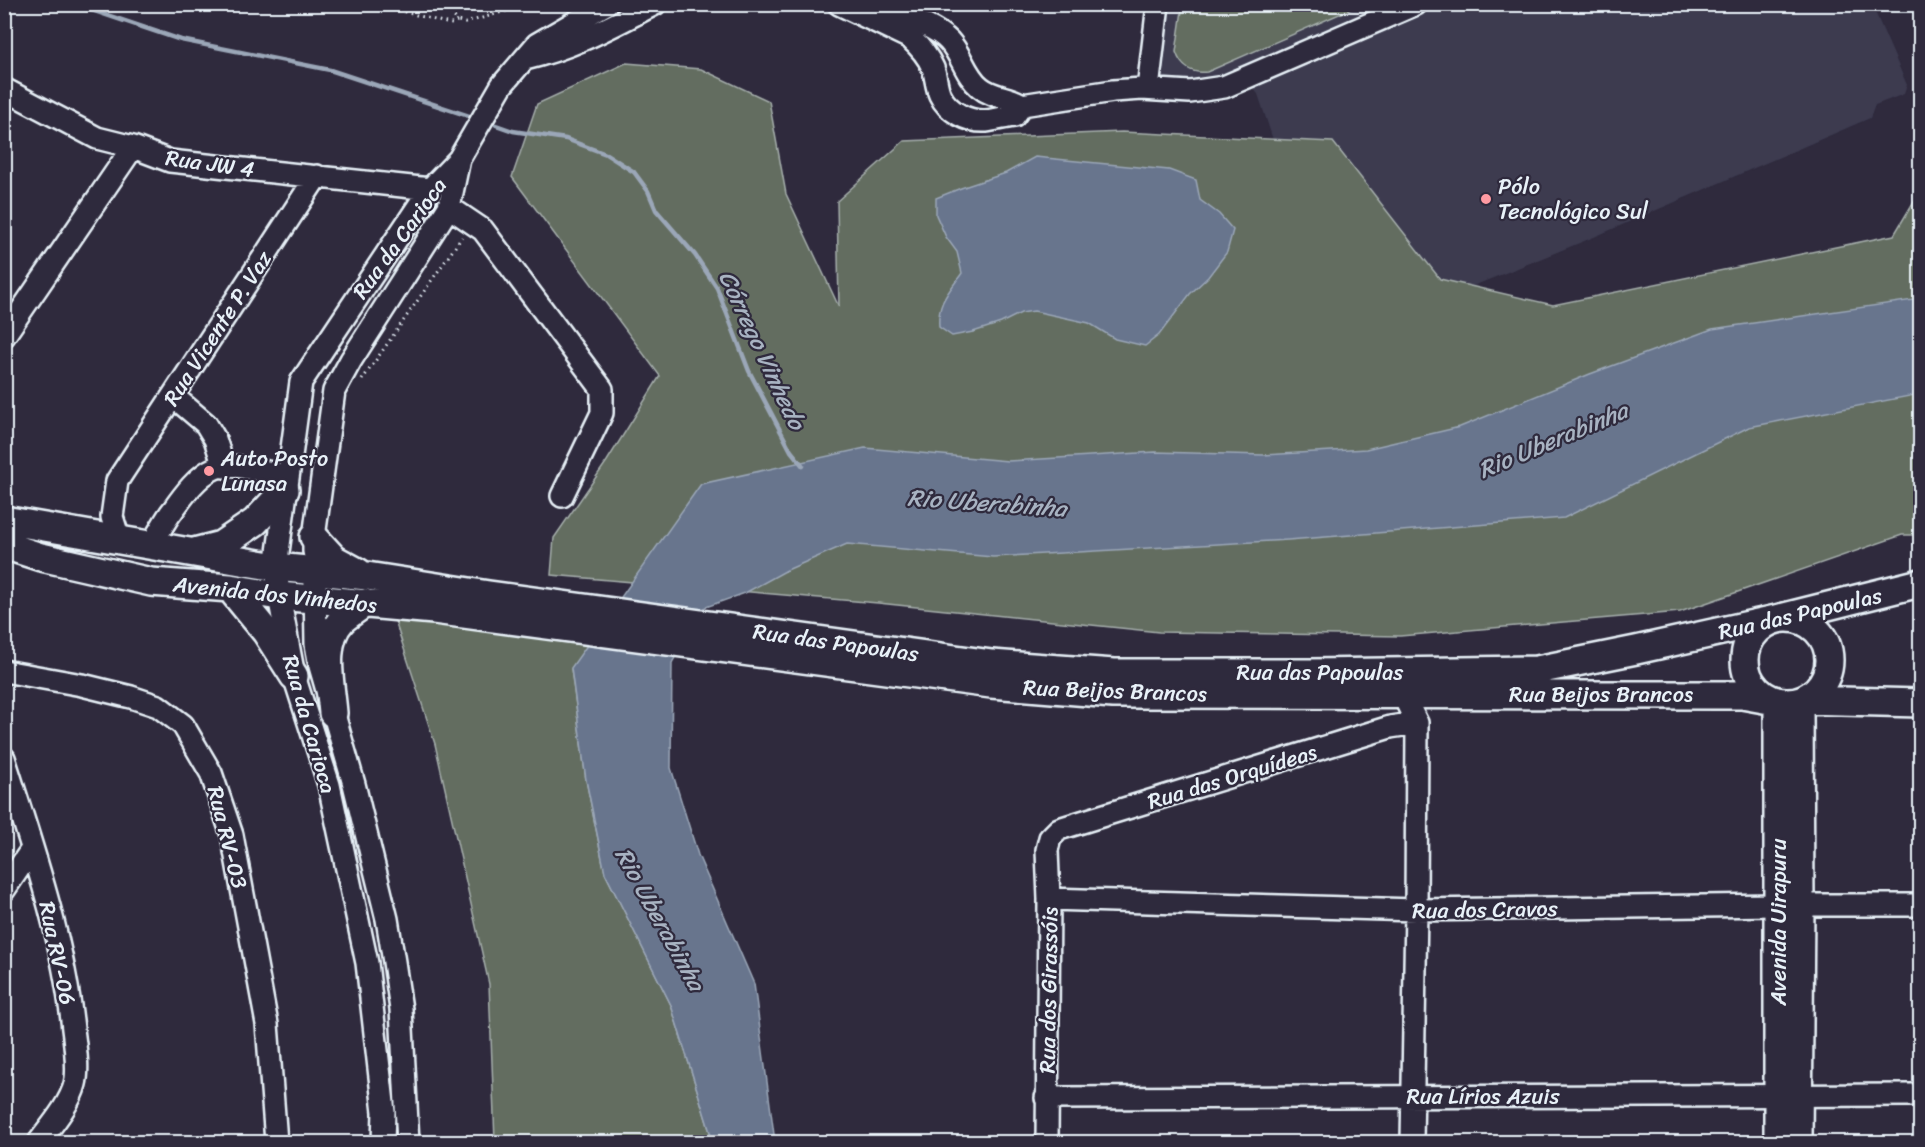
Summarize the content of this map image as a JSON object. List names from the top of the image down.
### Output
{
  "streets": {
    "main road": [
      "Avenida dos Vinhedos",
      "Rua das Papoulas",
      "Rua Beijos Brancos",
      "Avenida Uirapuru"
    ],
    "street": [
      "Rua JW 4",
      "Rua da Carioca",
      "Rua Vicente P. Vaz",
      "Rua das Orquídeas",
      "Rua RV-03",
      "Rua dos Cravos",
      "Rua RV-06",
      "Rua dos Girassóis",
      "Rua Lírios Azuis"
    ]
  },
  "crossings": [
    ["Rua JW 4", "Rua da Carioca"],
    ["Rua JW 4", "Rua Vicente P. Vaz"],
    ["Rua da Carioca", "Avenida dos Vinhedos"],
    ["Rua Vicente P. Vaz", "Avenida dos Vinhedos"],
    ["Rua das Papoulas", "Rua Beijos Brancos"],
    ["Rua das Papoulas", "Avenida Uirapuru"],
    ["Rua Beijos Brancos", "Avenida Uirapuru"],
    ["Rua das Orquídeas", "Rua dos Girassóis"],
    ["Rua dos Cravos", "Avenida Uirapuru"],
    ["Rua dos Cravos", "Rua dos Girassóis"],
    ["Avenida Uirapuru", "Rua Lírios Azuis"],
    ["Rua dos Girassóis", "Rua Lírios Azuis"]
  ],
  "water": ["Córrego Vinhedo", "Rio Uberabinha"],
  "places": ["Pólo Tecnológico Sul", "Auto Posto Lunasa"]
}
